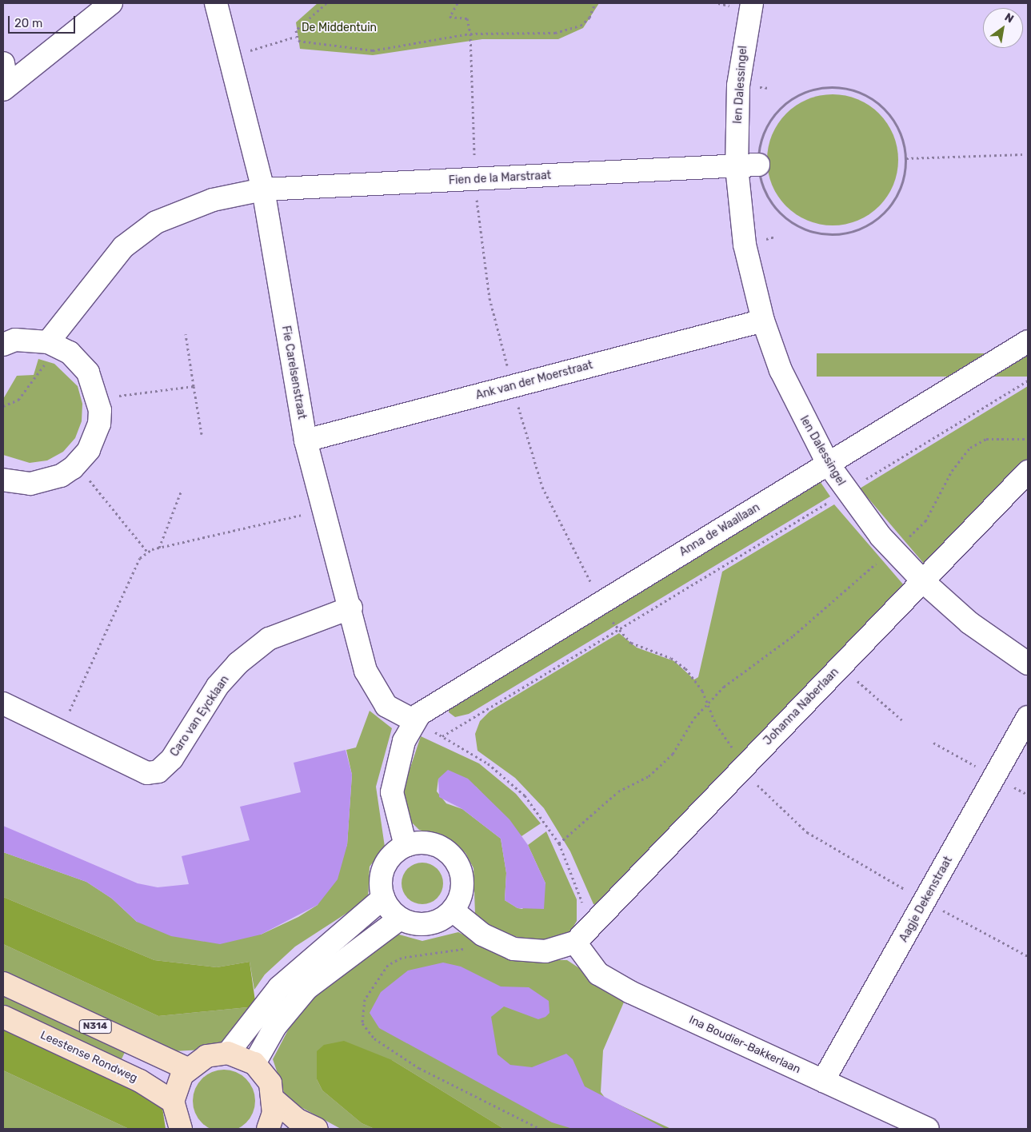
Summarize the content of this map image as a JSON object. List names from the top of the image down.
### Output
{
  "streets": {
    "main road": ["N314", "Leestense Rondweg"],
    "street": [
      "Ien Dalessingel",
      "Fien de la Marstraat",
      "Fie Carelsenstraat",
      "Ank van der Moerstraat",
      "Anna de Waallaan",
      "Johanna Naberlaan",
      "Caro van Eycklaan",
      "Aagje Dekenstraat",
      "Ina Boudier-Bakkerlaan"
    ]
  },
  "crossings": [
    ["Ien Dalessingel", "Fien de la Marstraat"],
    ["Ien Dalessingel", "Ank van der Moerstraat"],
    ["Ien Dalessingel", "Anna de Waallaan"],
    ["Ien Dalessingel", "Johanna Naberlaan"],
    ["Fien de la Marstraat", "Fie Carelsenstraat"],
    ["Fie Carelsenstraat", "Ank van der Moerstraat"],
    ["Fie Carelsenstraat", "Anna de Waallaan"],
    ["Fie Carelsenstraat", "Caro van Eycklaan"],
    ["Johanna Naberlaan", "Ina Boudier-Bakkerlaan"],
    ["Aagje Dekenstraat", "Ina Boudier-Bakkerlaan"]
  ],
  "parks": ["De Middentuin"],
  "scale_bar": "20 m",
  "north": "top right"
}
